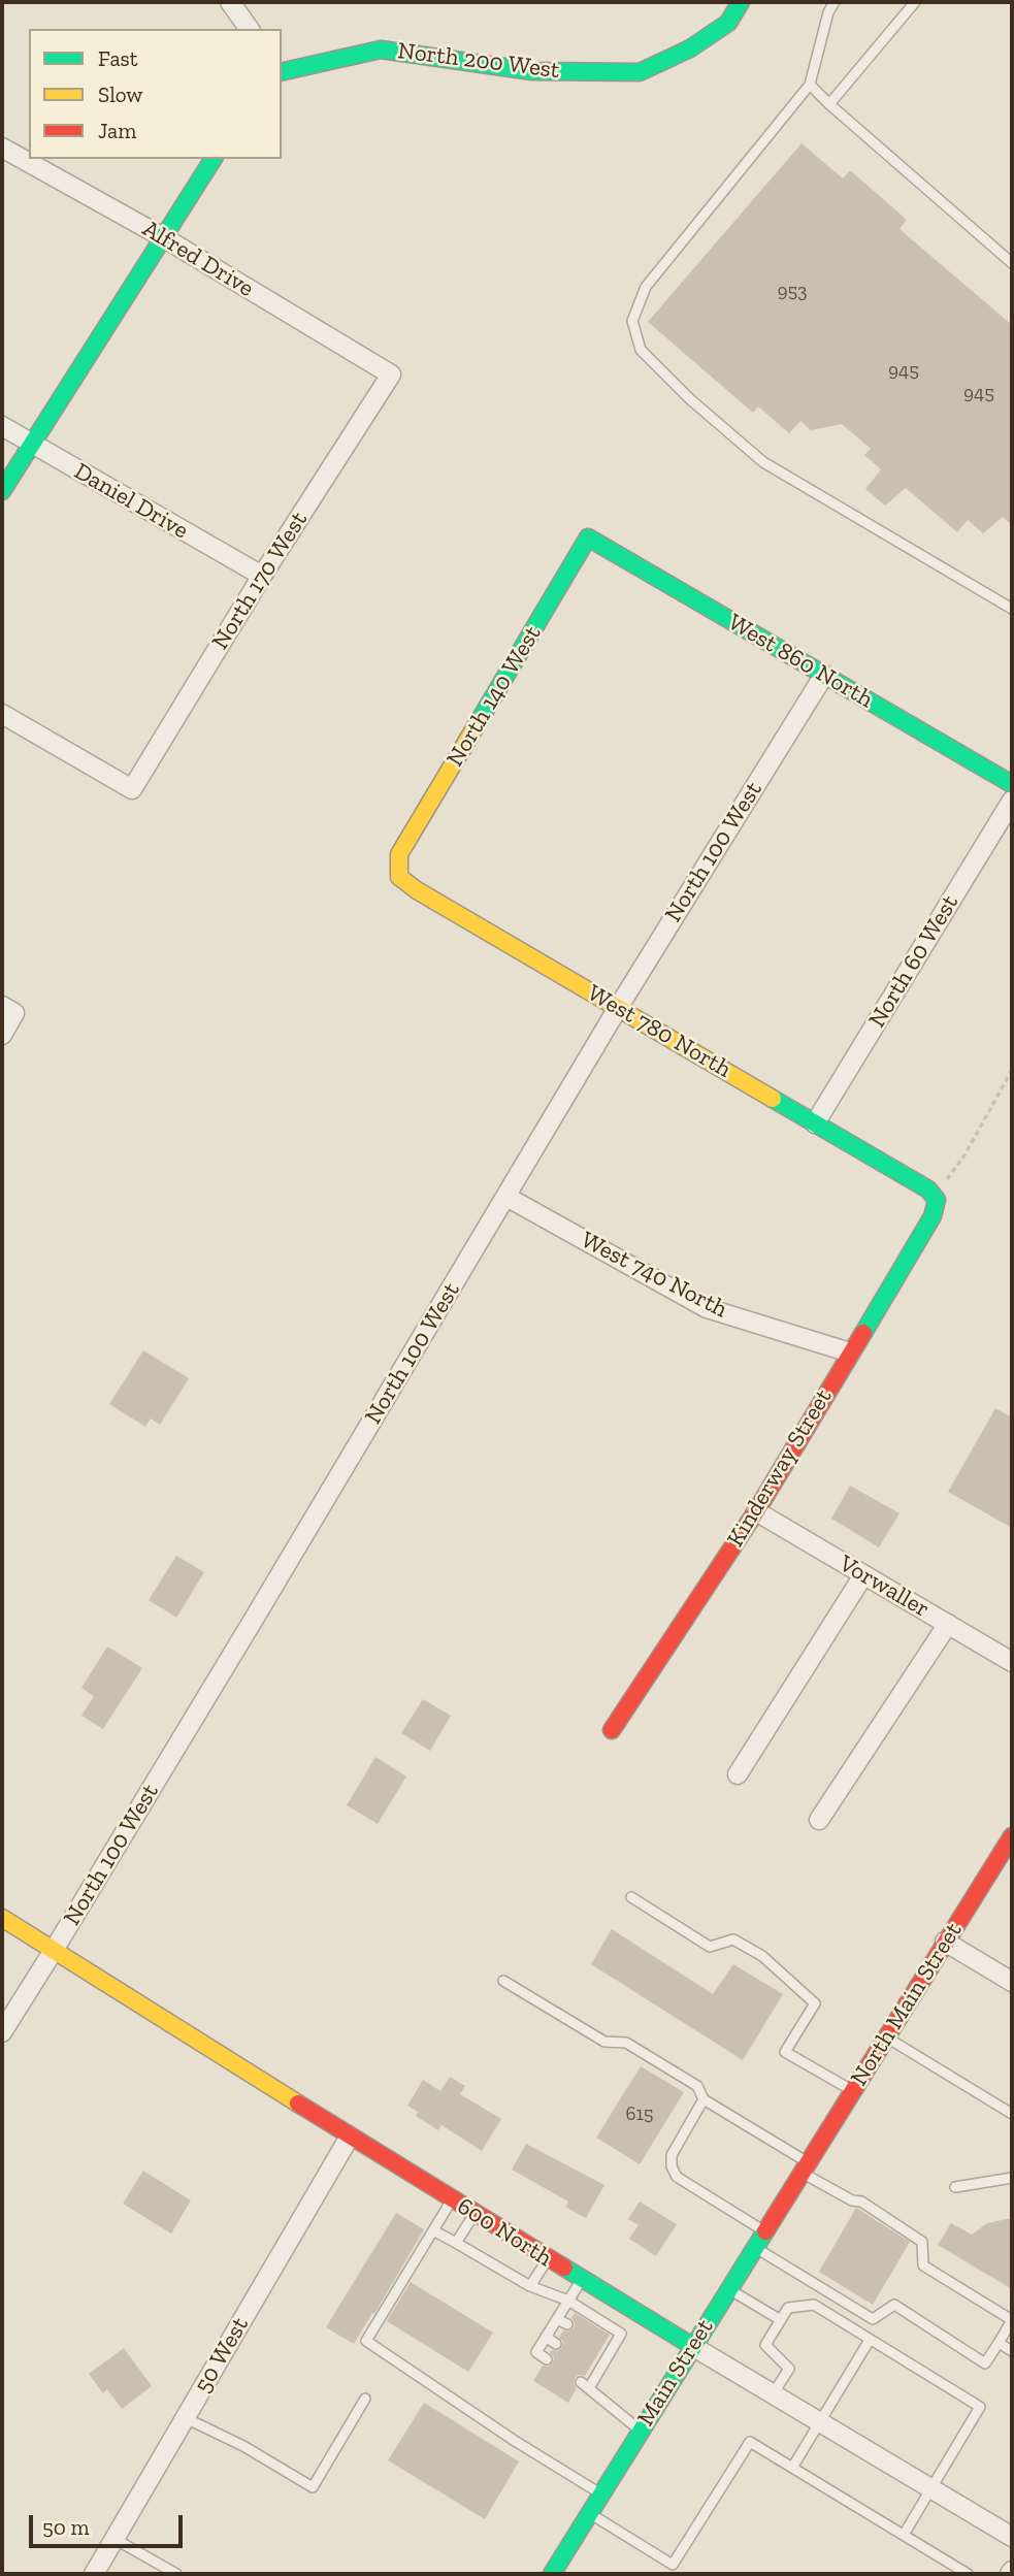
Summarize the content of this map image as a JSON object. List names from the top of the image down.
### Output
{
  "streets": {
    "main road": [
      "North 200 West",
      "West 860 North",
      "North 140 West",
      "West 780 North",
      "Kinderway Street",
      "North Main Street",
      "600 North",
      "Main Street"
    ],
    "street": [
      "Alfred Drive",
      "Daniel Drive",
      "North 170 West",
      "North 100 West",
      "North 60 West",
      "West 740 North",
      "Vorwaller",
      "50 West"
    ]
  },
  "crossings": [
    ["Alfred Drive", "North 170 West"],
    ["Daniel Drive", "North 170 West"],
    ["West 860 North", "North 140 West"],
    ["West 860 North", "North 100 West"],
    ["North 140 West", "West 780 North"],
    ["North 100 West", "West 780 North"],
    ["North 100 West", "West 740 North"],
    ["North 100 West", "600 North"],
    ["North 60 West", "West 780 North"],
    ["West 780 North", "Kinderway Street"],
    ["West 740 North", "Kinderway Street"],
    ["Kinderway Street", "Vorwaller"],
    ["North Main Street", "Main Street"],
    ["600 North", "50 West"],
    ["600 North", "Main Street"]
  ],
  "house_numbers": [
    "953",
    "945",
    "945",
    "615"
  ],
  "legend": ["Fast", "Slow", "Jam"],
  "scale_bar": "50 m"
}
